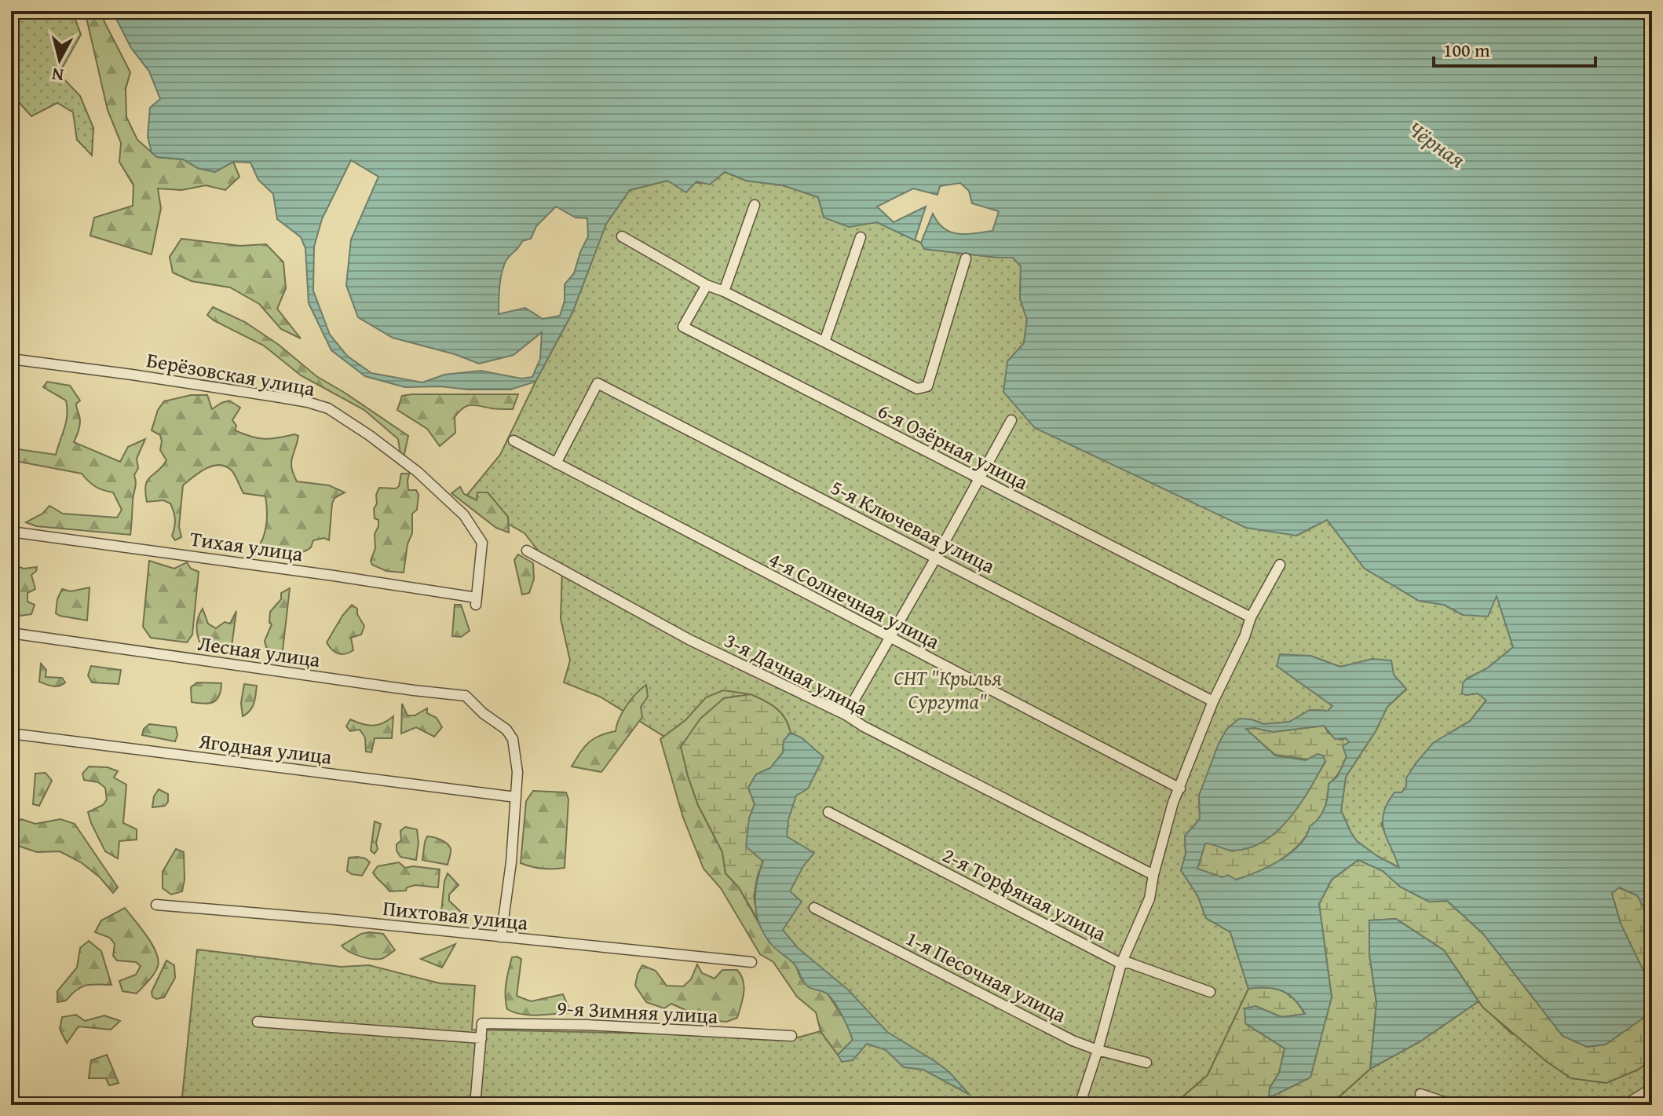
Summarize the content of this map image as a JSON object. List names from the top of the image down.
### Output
{
  "streets": {
    "street": [
      "Берёзовская улица",
      "6-я Озёрная улица",
      "5-я Ключевая улица",
      "Тихая улица",
      "4-я Солнечная улица",
      "Лесная улица",
      "3-я Дачная улица",
      "Ягодная улица",
      "2-я Торфяная улица",
      "Пихтовая улица",
      "1-я Песочная улица",
      "9-я Зимняя улица"
    ]
  },
  "crossings": [
    ["Берёзовская улица", "Тихая улица"],
    ["5-я Ключевая улица", "4-я Солнечная улица"],
    ["Лесная улица", "Ягодная улица"],
    ["Лесная улица", "Пихтовая улица"]
  ],
  "water": ["Чёрная"],
  "parks": ["CНТ \"Крылья Сургута\""],
  "scale_bar": "100 m",
  "north": "bottom"
}
